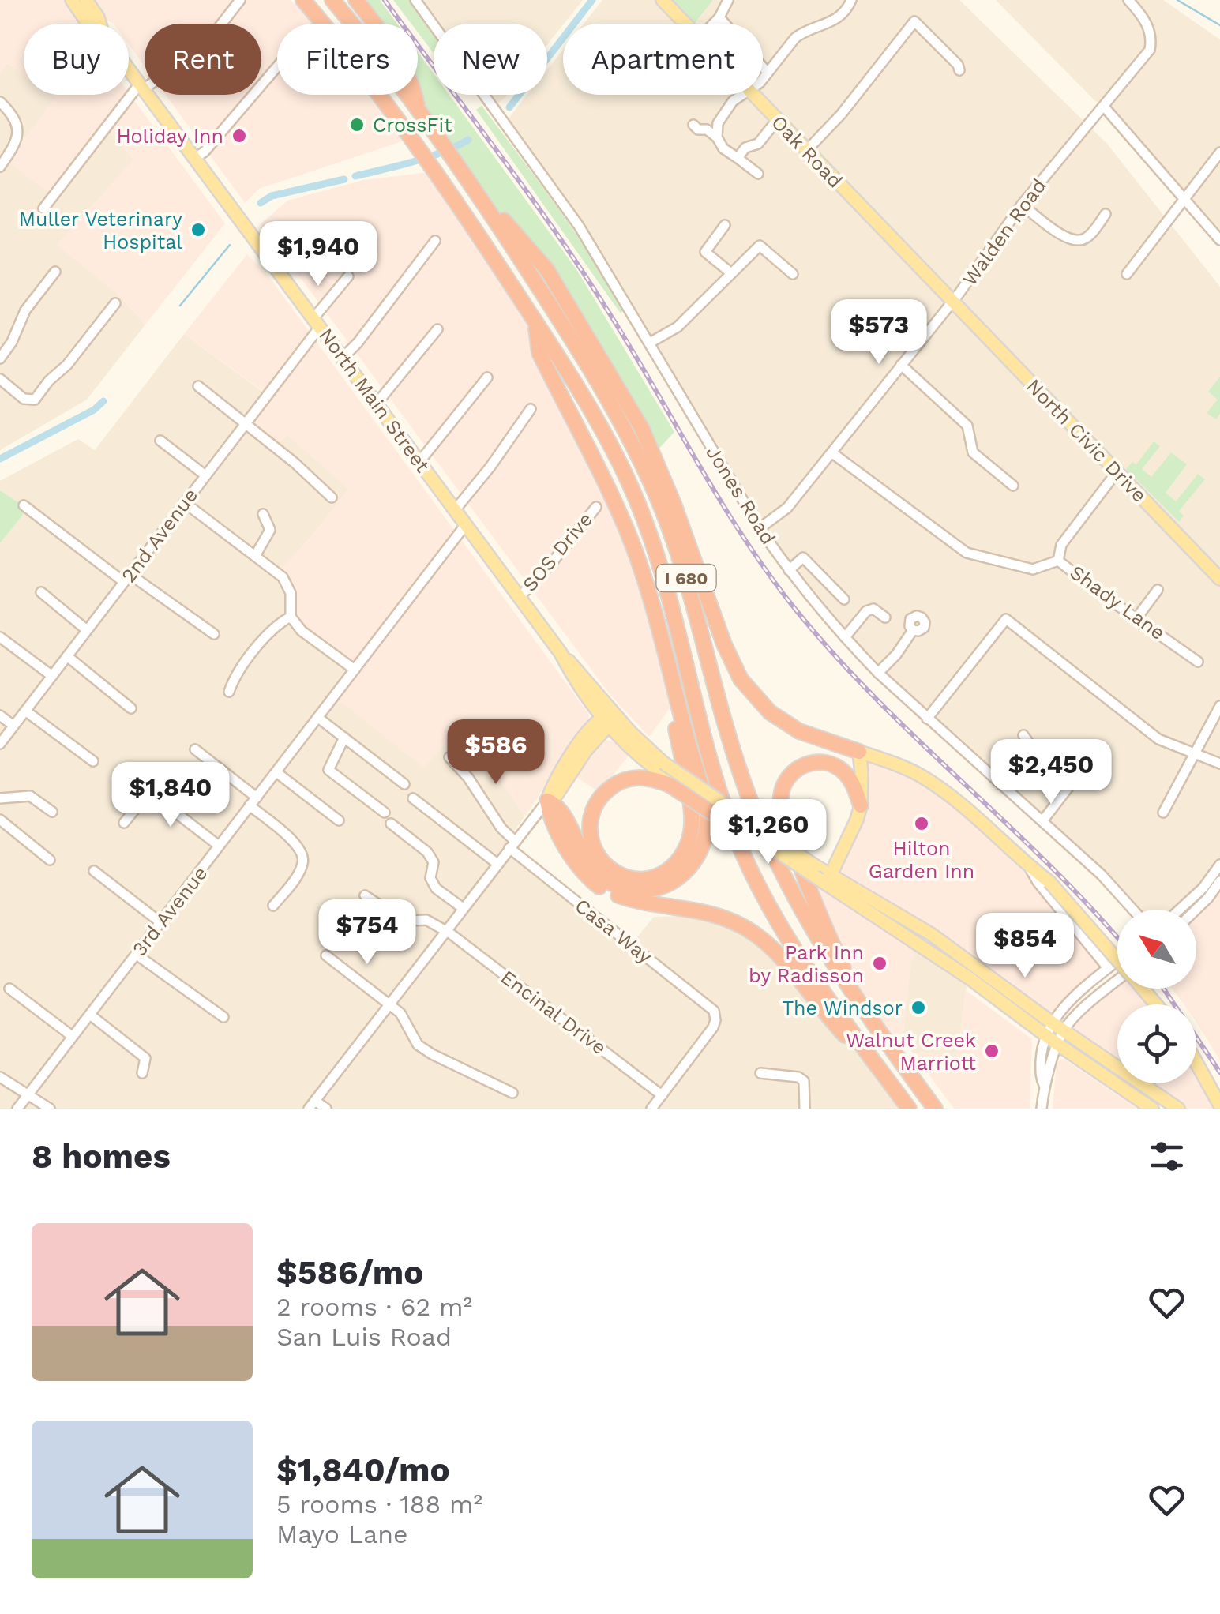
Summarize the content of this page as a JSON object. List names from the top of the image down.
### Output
{
  "streets": {
    "highway": ["I 680"],
    "main road": ["Oak Road", "North Main Street", "North Civic Drive"],
    "street": [
      "Walden Road",
      "Jones Road",
      "2nd Avenue",
      "SOS Drive",
      "Shady Lane",
      "3rd Avenue",
      "Casa Way",
      "Encinal Drive"
    ]
  },
  "crossings": [
    ["Oak Road", "Walden Road"],
    ["Oak Road", "North Civic Drive"],
    ["Walden Road", "North Civic Drive"],
    ["Walden Road", "Jones Road"],
    ["Walden Road", "Shady Lane"],
    ["North Main Street", "2nd Avenue"],
    ["North Main Street", "SOS Drive"],
    ["North Main Street", "3rd Avenue"],
    ["Casa Way", "Encinal Drive"]
  ],
  "places": [
    "CrossFit",
    "Holiday Inn",
    "Muller Veterinary Hospital",
    "Hilton Garden Inn",
    "Park Inn by Radisson",
    "The Windsor",
    "Walnut Creek Marriott"
  ],
  "north": "top left",
  "page": {
    "chip": [
      "Buy",
      "Rent",
      "Filters",
      "New",
      "Apartment"
    ],
    "price": [
      "$1,940",
      "$573",
      "$586",
      "$2,450",
      "$1,840",
      "$1,260",
      "$754",
      "$854"
    ],
    "heading": "8 homes",
    "list": [
      {
        "name": "$586/mo",
        "note": "2 rooms · 62 m² · San Luis Road"
      },
      {
        "name": "$1,840/mo",
        "note": "5 rooms · 188 m² · Mayo Lane"
      }
    ]
  }
}
